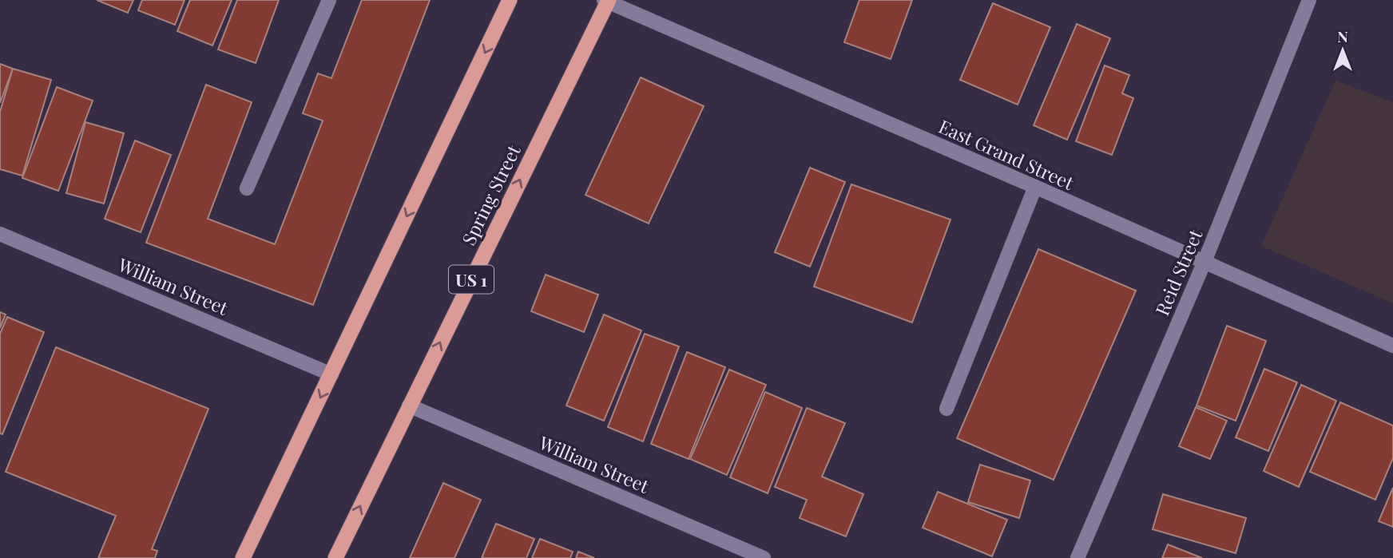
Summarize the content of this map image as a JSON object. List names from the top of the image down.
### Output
{
  "streets": {
    "highway": ["Spring Street", "US 1"],
    "street": ["East Grand Street", "Reid Street", "William Street"]
  },
  "crossings": [
    ["East Grand Street", "Spring Street"],
    ["East Grand Street", "Reid Street"],
    ["Spring Street", "William Street"]
  ],
  "north": "top"
}
